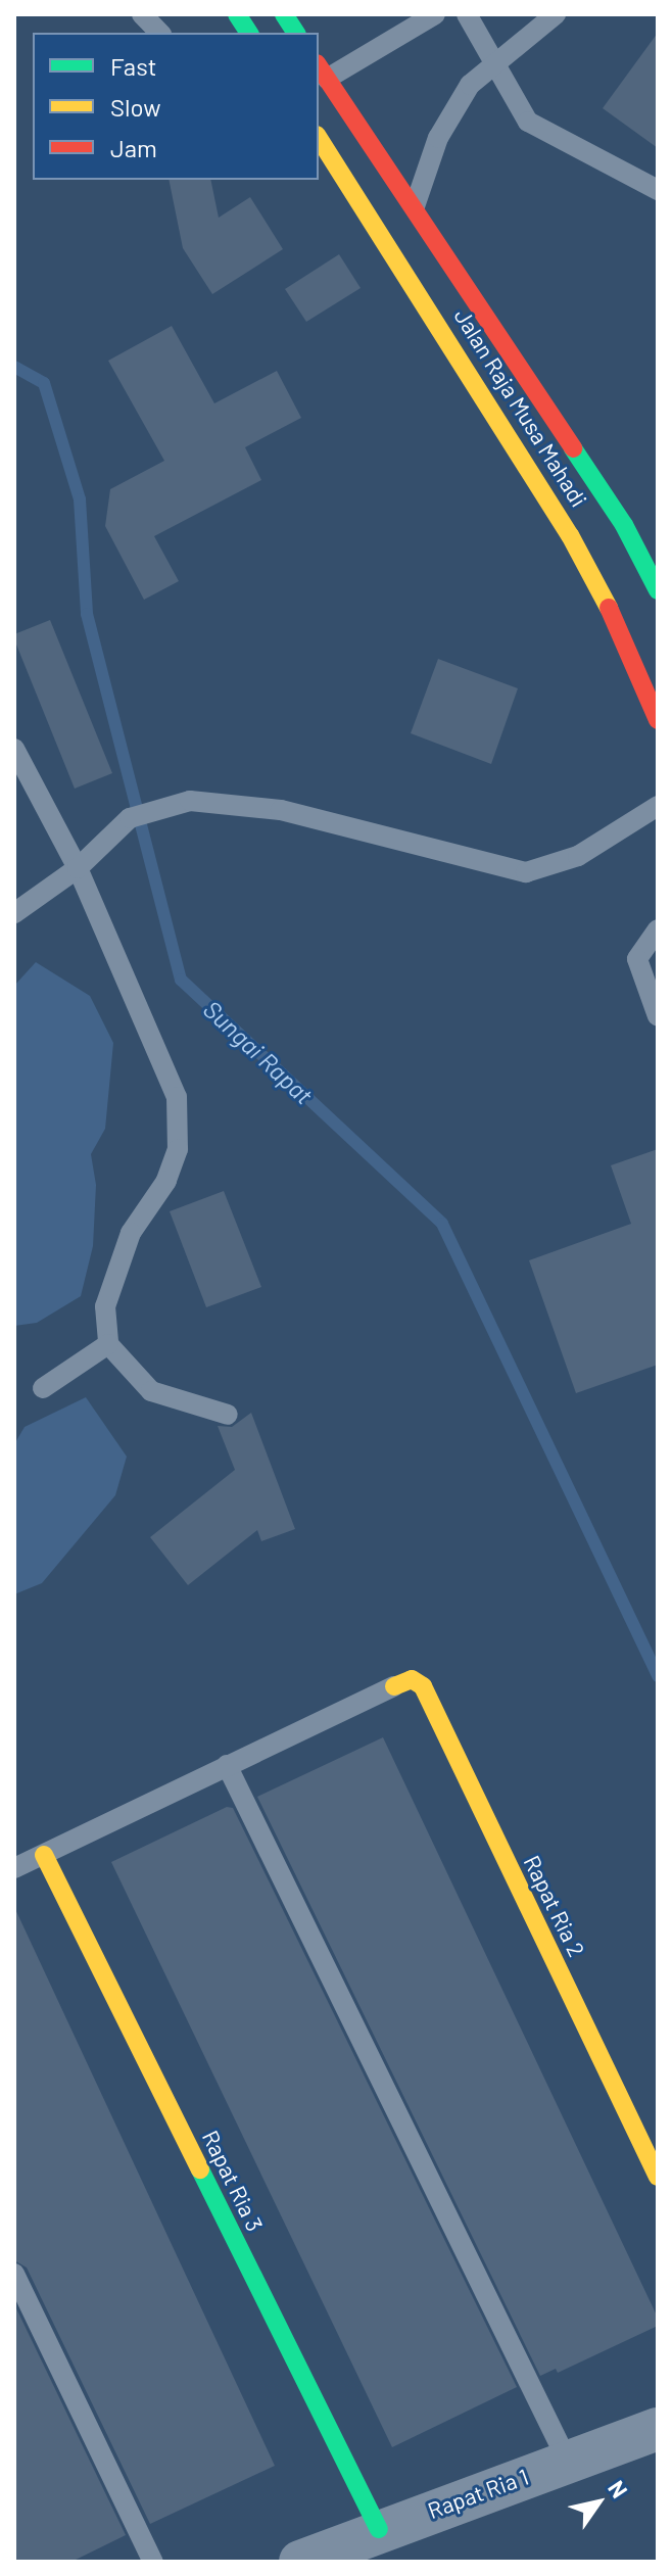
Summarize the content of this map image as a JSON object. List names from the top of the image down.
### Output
{
  "streets": {
    "street": [
      "Jalan Raja Musa Mahadi",
      "Rapat Ria 2",
      "Rapat Ria 3",
      "Rapat Ria 1"
    ]
  },
  "crossings": [
    ["Rapat Ria 3", "Rapat Ria 1"]
  ],
  "water": ["Sungai Rapat"],
  "legend": ["Fast", "Slow", "Jam"],
  "north": "top right"
}
